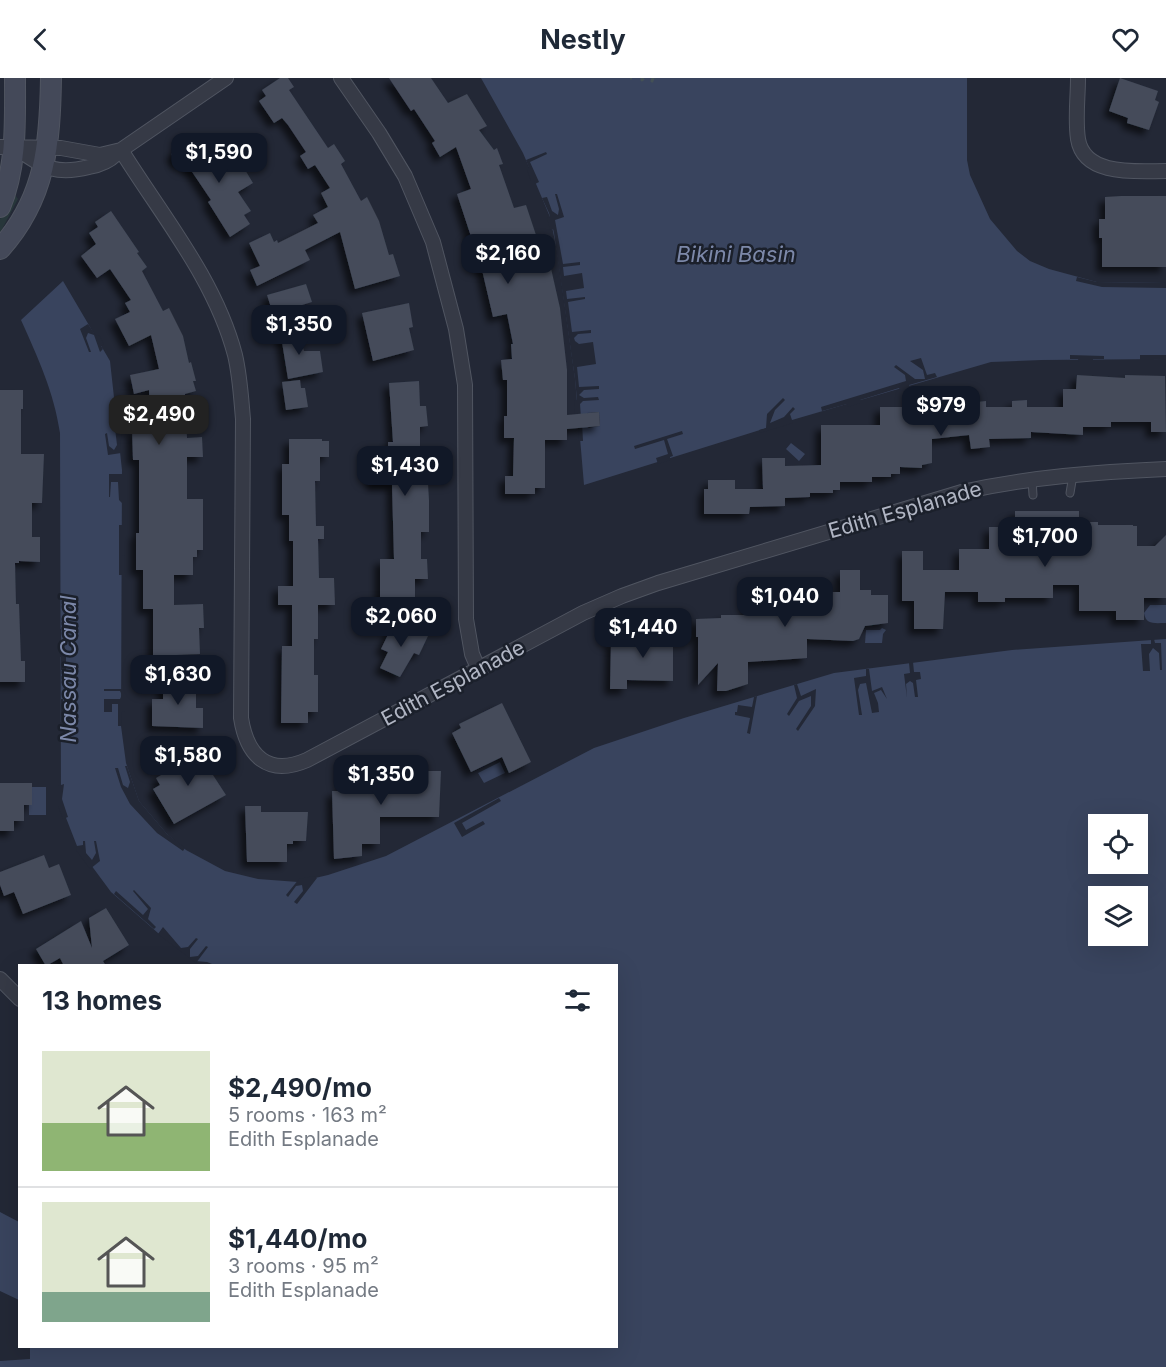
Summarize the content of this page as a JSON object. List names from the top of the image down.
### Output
{
  "streets": {
    "street": ["Edith Esplanade"]
  },
  "water": ["Bikini Basin", "Nassau Canal"],
  "page": {
    "header": "Nestly",
    "price": [
      "$1,590",
      "$2,160",
      "$1,350",
      "$979",
      "$2,490",
      "$1,430",
      "$1,700",
      "$1,040",
      "$2,060",
      "$1,440",
      "$1,630",
      "$1,580",
      "$1,350"
    ],
    "heading": "13 homes",
    "list": [
      {
        "name": "$2,490/mo",
        "note": "5 rooms · 163 m² · Edith Esplanade"
      },
      {
        "name": "$1,440/mo",
        "note": "3 rooms · 95 m² · Edith Esplanade"
      }
    ]
  }
}
